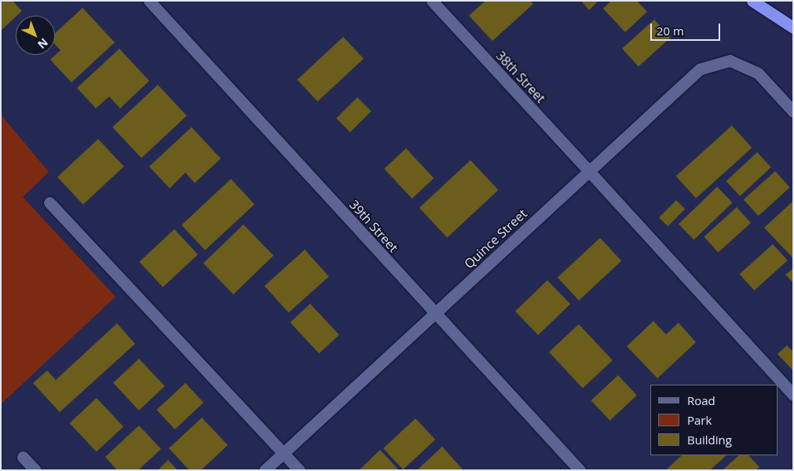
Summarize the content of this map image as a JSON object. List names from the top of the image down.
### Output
{
  "streets": {
    "street": ["38th Street", "39th Street", "Quince Street"]
  },
  "crossings": [
    ["38th Street", "Quince Street"],
    ["39th Street", "Quince Street"]
  ],
  "legend": ["Road", "Park", "Building"],
  "scale_bar": "20 m",
  "north": "bottom right"
}
